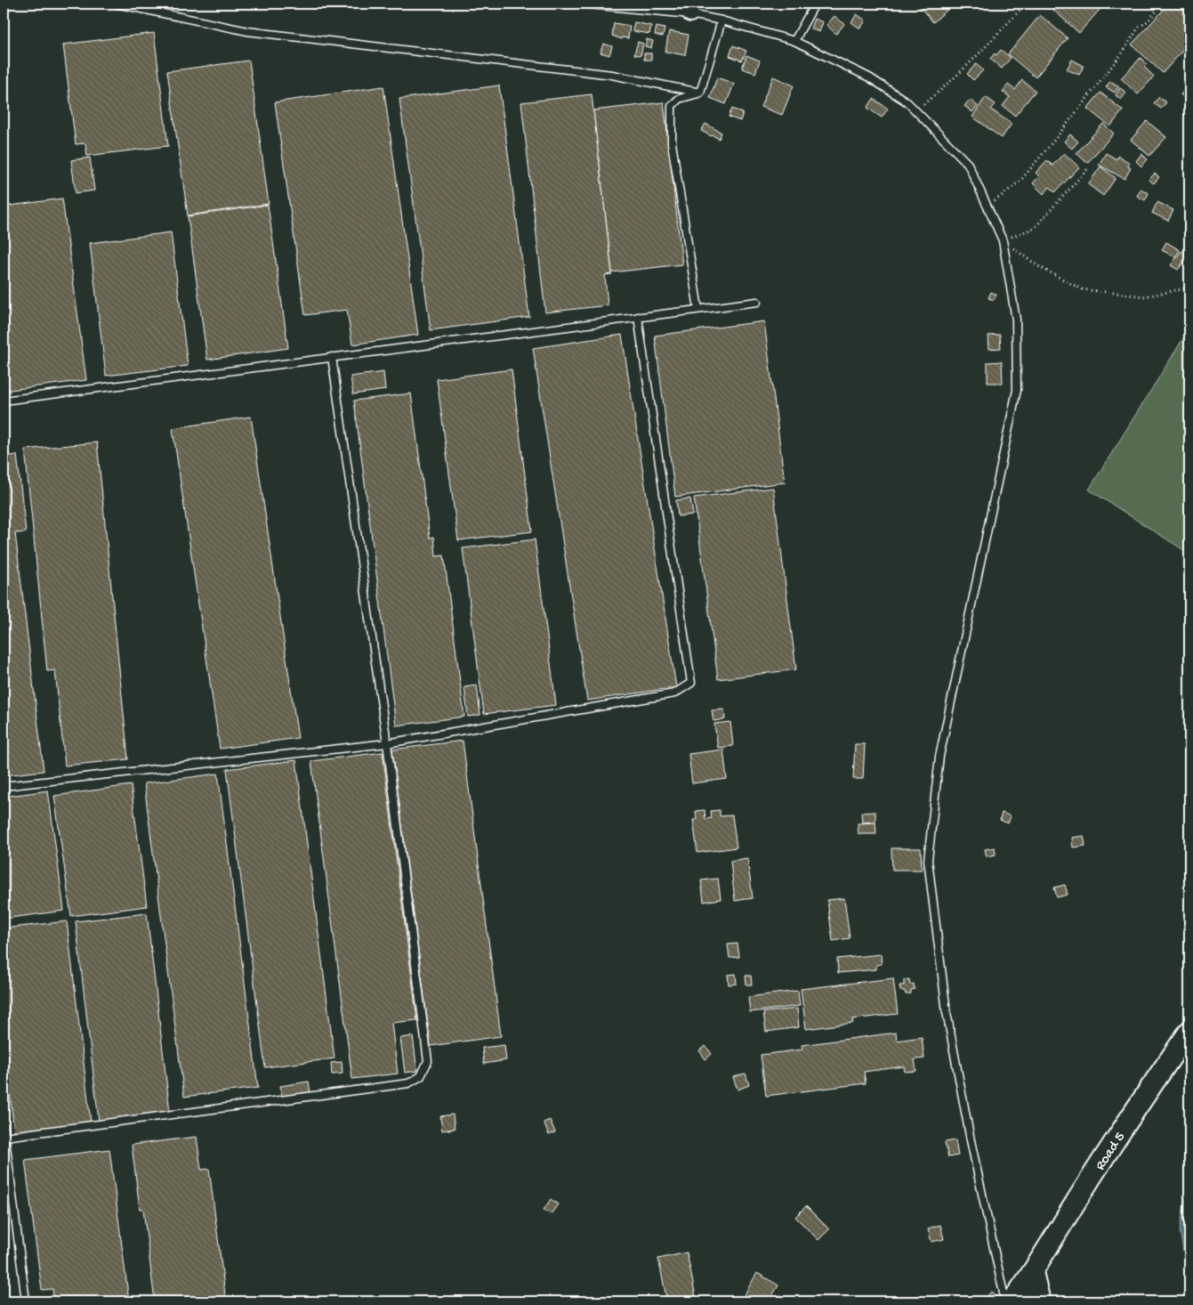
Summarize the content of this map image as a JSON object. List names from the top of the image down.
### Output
{
  "streets": {
    "main road": ["Road 5"]
  }
}
